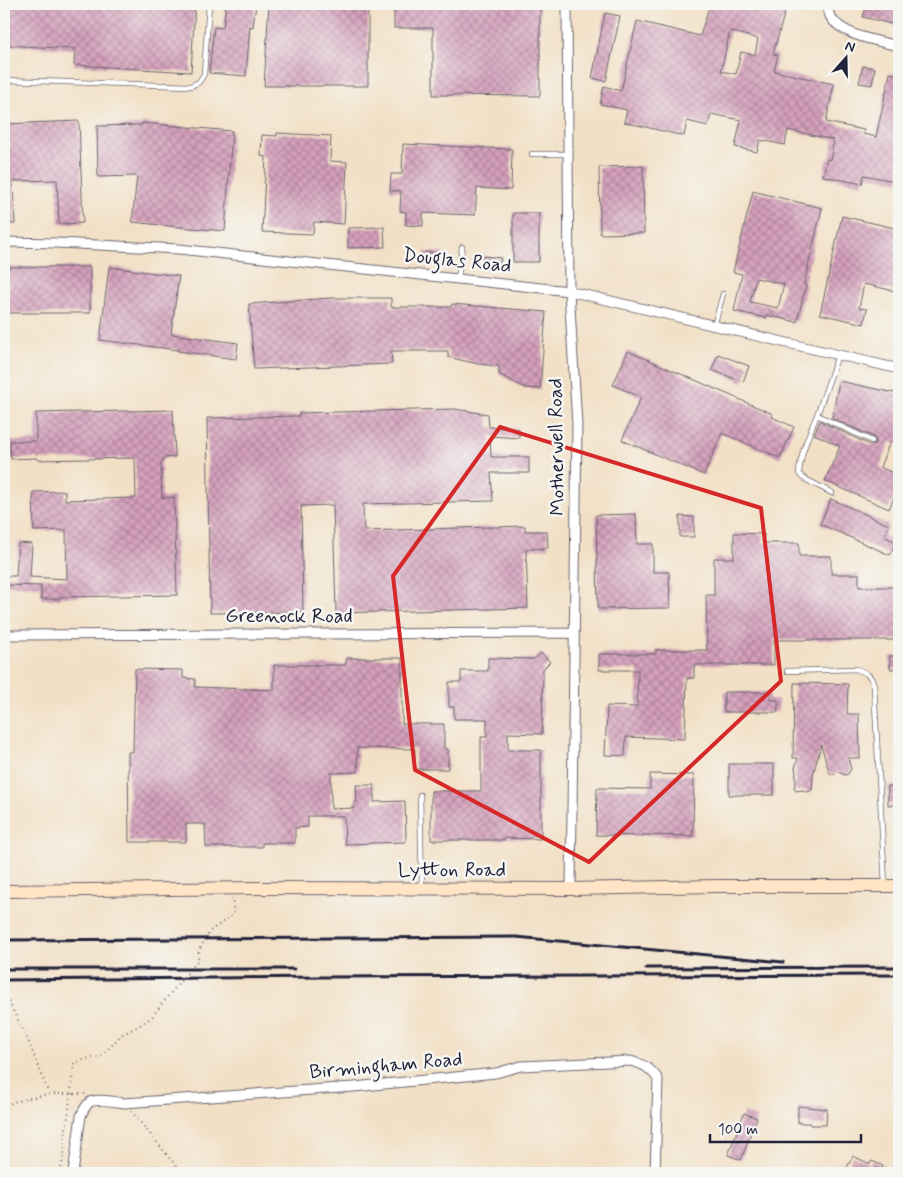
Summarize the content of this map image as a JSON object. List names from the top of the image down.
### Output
{
  "streets": {
    "main road": ["Lytton Road"],
    "street": [
      "Douglas Road",
      "Motherwell Road",
      "Greenock Road",
      "Birmingham Road"
    ]
  },
  "crossings": [
    ["Douglas Road", "Motherwell Road"],
    ["Motherwell Road", "Greenock Road"],
    ["Motherwell Road", "Lytton Road"]
  ],
  "scale_bar": "100 m",
  "north": "top"
}
